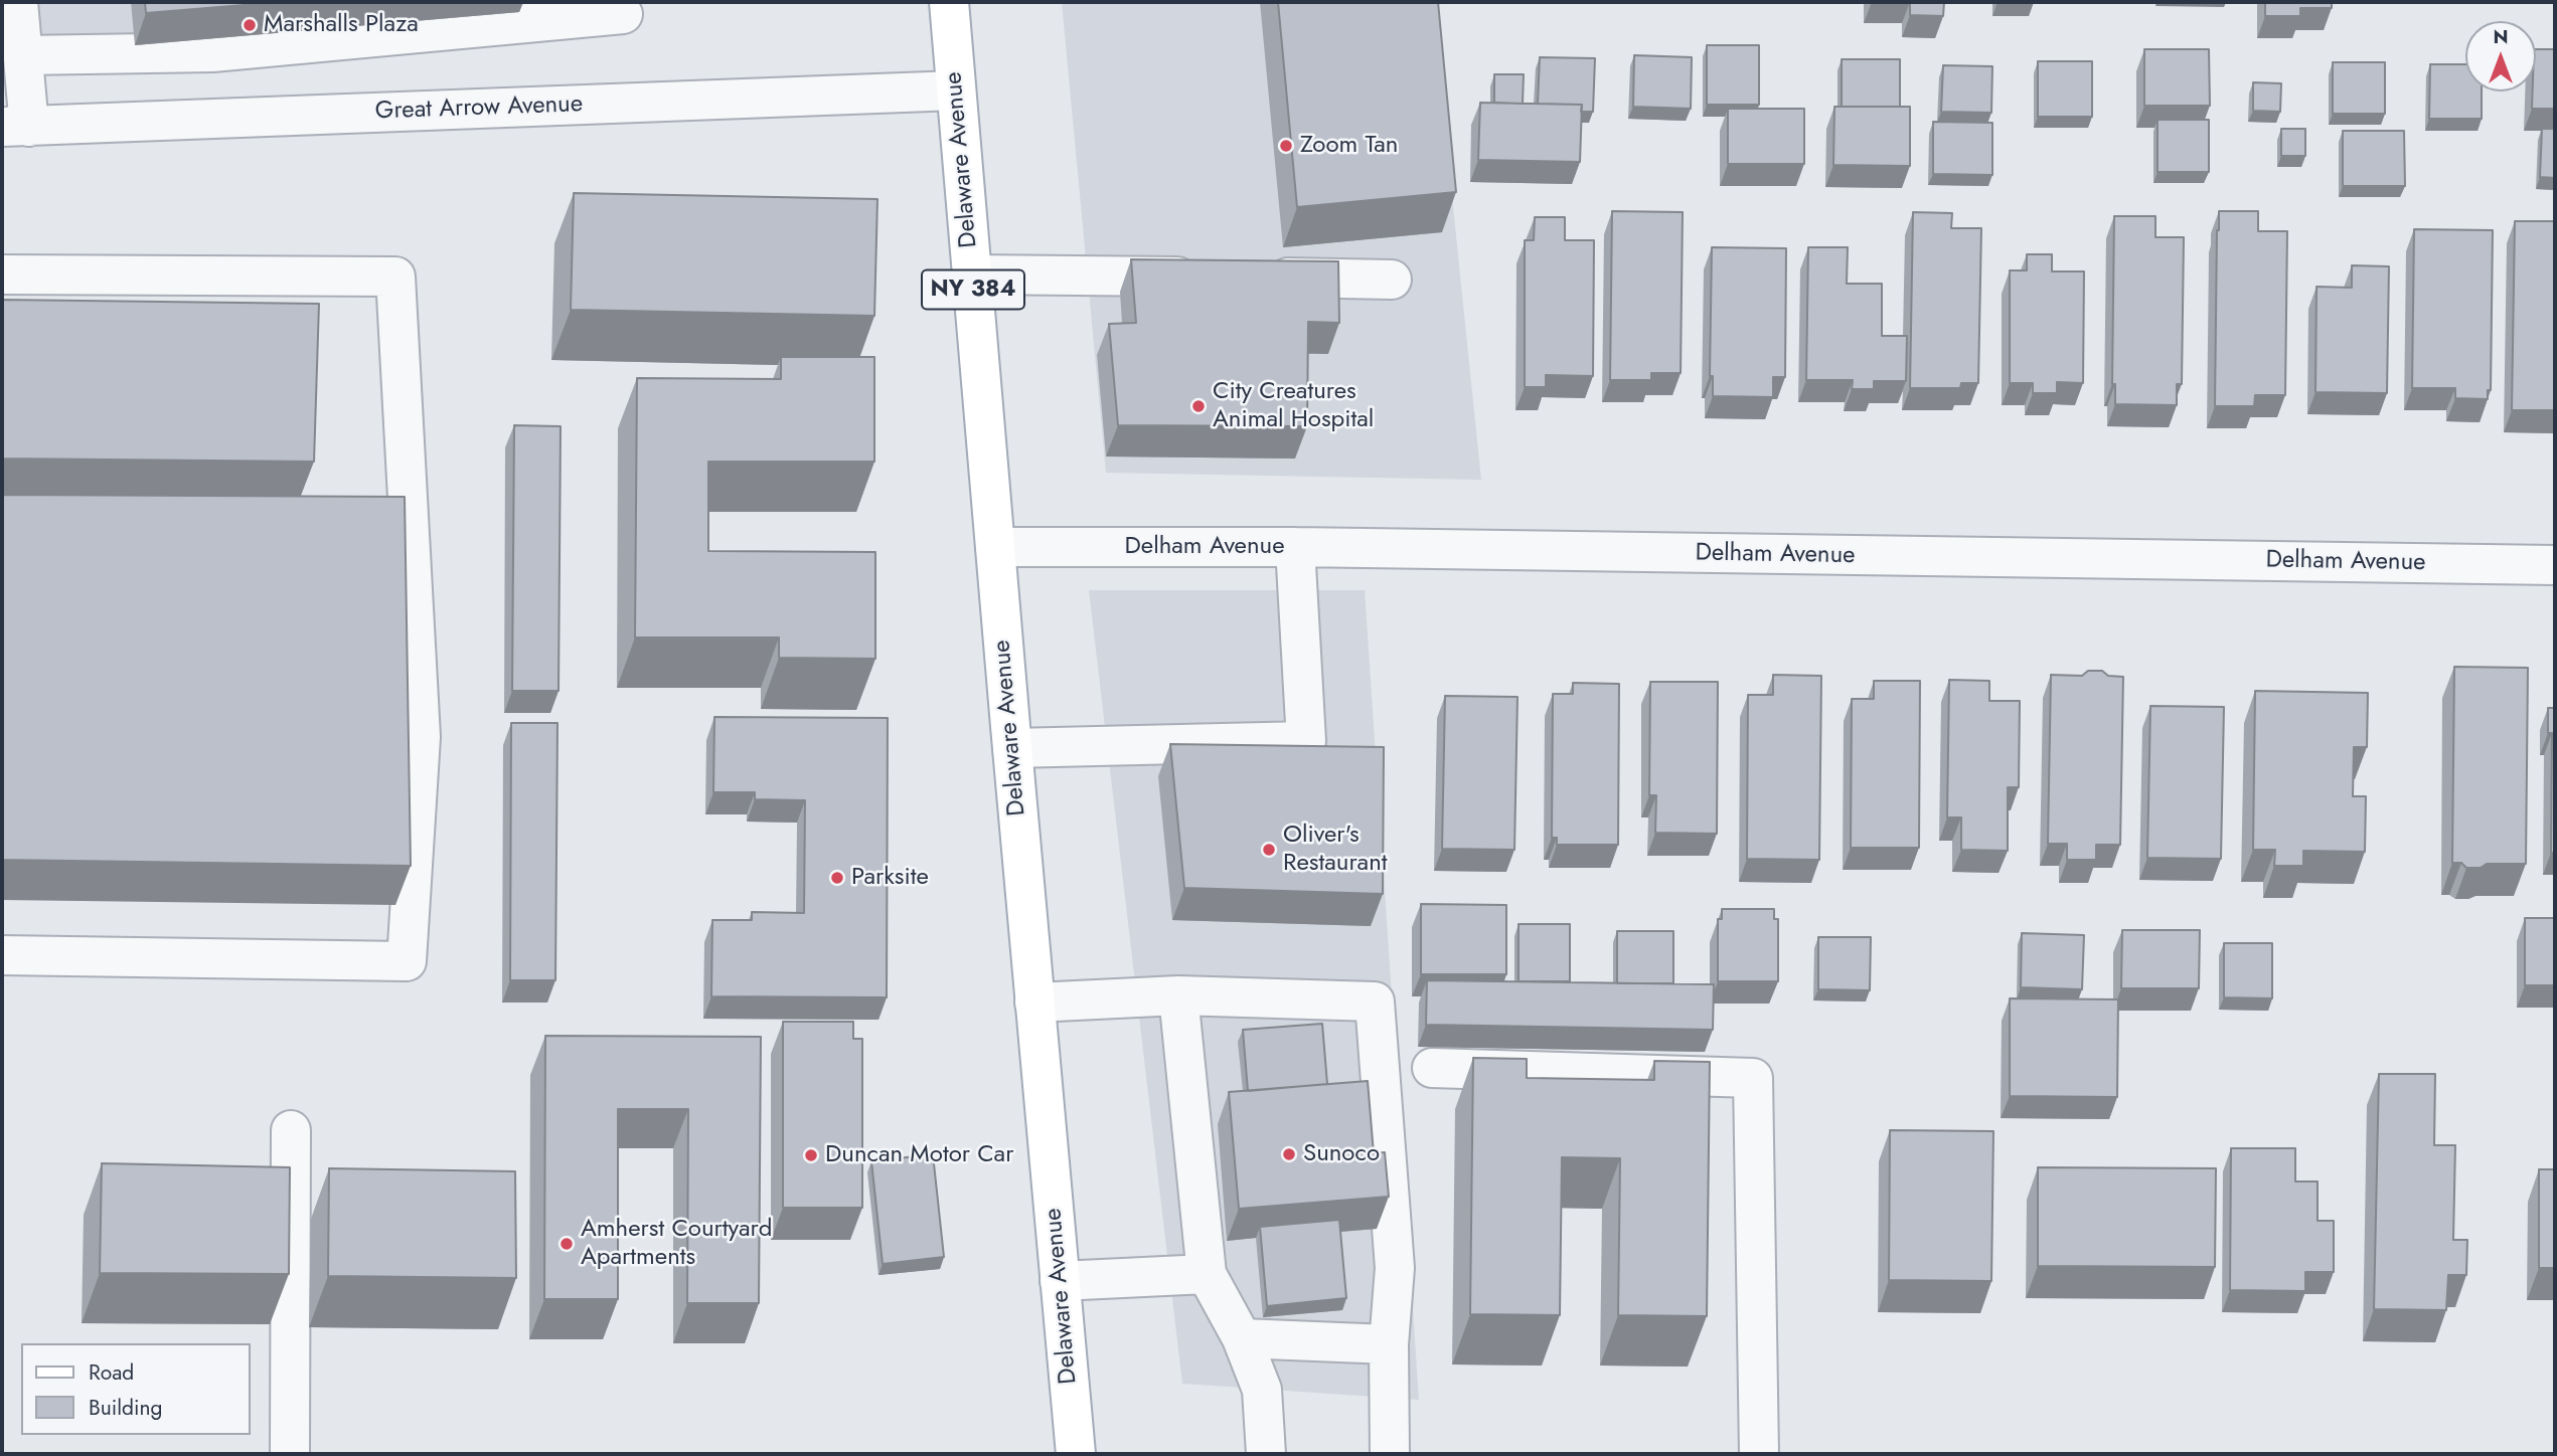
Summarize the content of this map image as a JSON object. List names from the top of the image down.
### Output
{
  "streets": {
    "main road": ["Delaware Avenue", "NY 384"],
    "street": ["Great Arrow Avenue", "Delham Avenue"]
  },
  "crossings": [
    ["Great Arrow Avenue", "Delaware Avenue"],
    ["Delaware Avenue", "Delham Avenue"]
  ],
  "places": [
    "Marshalls Plaza",
    "Zoom Tan",
    "City Creatures Animal Hospital",
    "Oliver's Restaurant",
    "Parksite",
    "Sunoco",
    "Duncan Motor Car",
    "Amherst Courtyard Apartments"
  ],
  "legend": ["Road", "Building"],
  "north": "top"
}
